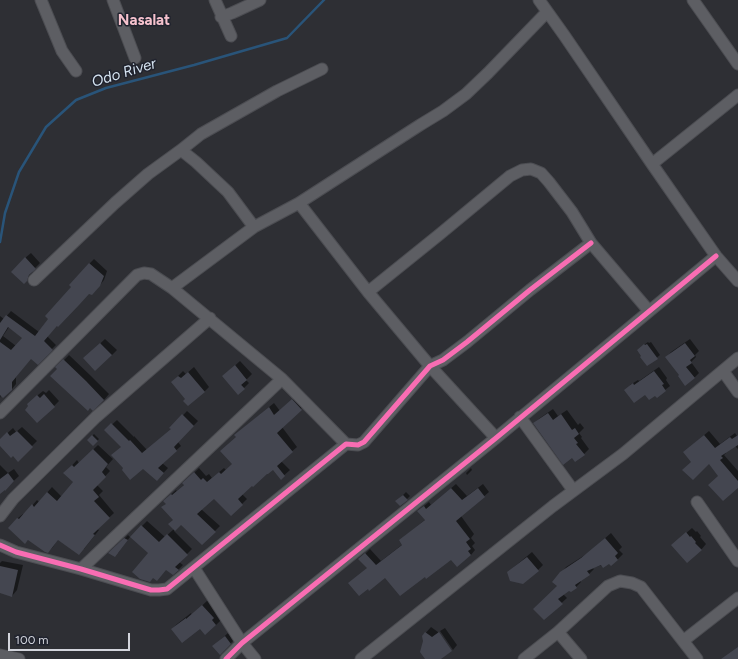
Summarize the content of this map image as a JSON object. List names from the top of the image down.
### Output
{
  "districts": ["Nasalat"],
  "water": ["Odo River"],
  "scale_bar": "100 m"
}
